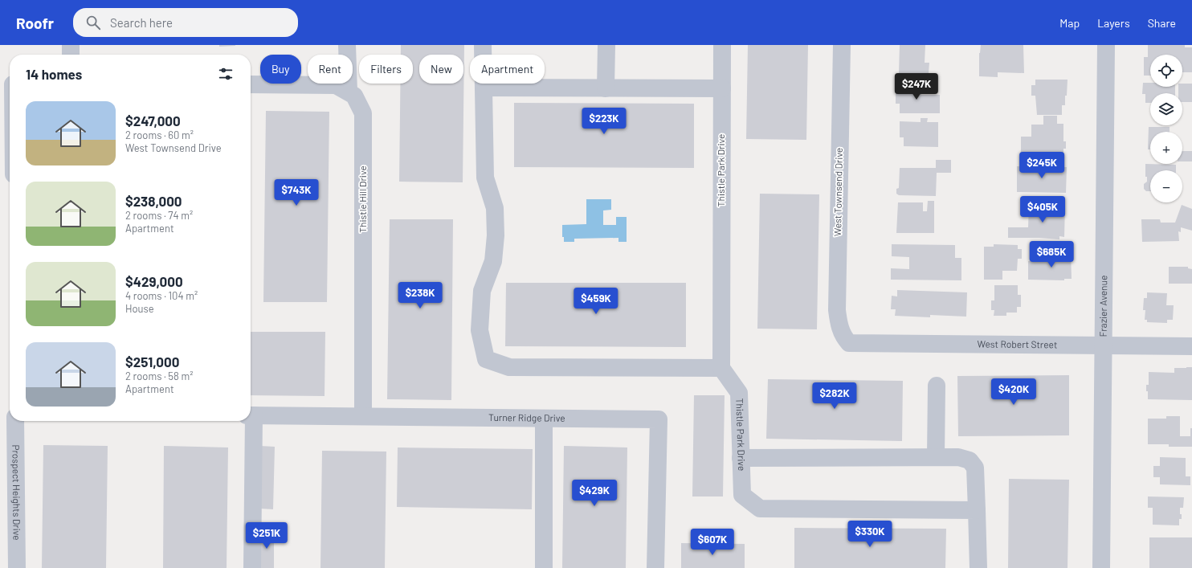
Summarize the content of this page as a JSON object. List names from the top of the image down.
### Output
{
  "streets": {
    "street": [
      "Thistle Park Drive",
      "West Townsend Drive",
      "Thistle Hill Drive",
      "Frazier Avenue",
      "West Robert Street",
      "Turner Ridge Drive",
      "Prospect Heights Drive"
    ]
  },
  "crossings": [
    ["West Townsend Drive", "West Robert Street"],
    ["Thistle Hill Drive", "Turner Ridge Drive"],
    ["Frazier Avenue", "West Robert Street"]
  ],
  "page": {
    "header": "Roofr",
    "search": "Search here",
    "nav": ["Map", "Layers", "Share"],
    "map_buttons": ["+", "−"],
    "chip": [
      "Buy",
      "Rent",
      "Filters",
      "New",
      "Apartment"
    ],
    "heading": "14 homes",
    "price": [
      "$247K",
      "$223K",
      "$245K",
      "$743K",
      "$405K",
      "$685K",
      "$238K",
      "$459K",
      "$420K",
      "$282K",
      "$429K",
      "$330K",
      "$251K",
      "$607K"
    ],
    "list": [
      {
        "name": "$247,000",
        "note": "2 rooms · 60 m² · West Townsend Drive"
      },
      {
        "name": "$238,000",
        "note": "2 rooms · 74 m² · Apartment"
      },
      {
        "name": "$429,000",
        "note": "4 rooms · 104 m² · House"
      },
      {
        "name": "$251,000",
        "note": "2 rooms · 58 m² · Apartment"
      }
    ]
  }
}
